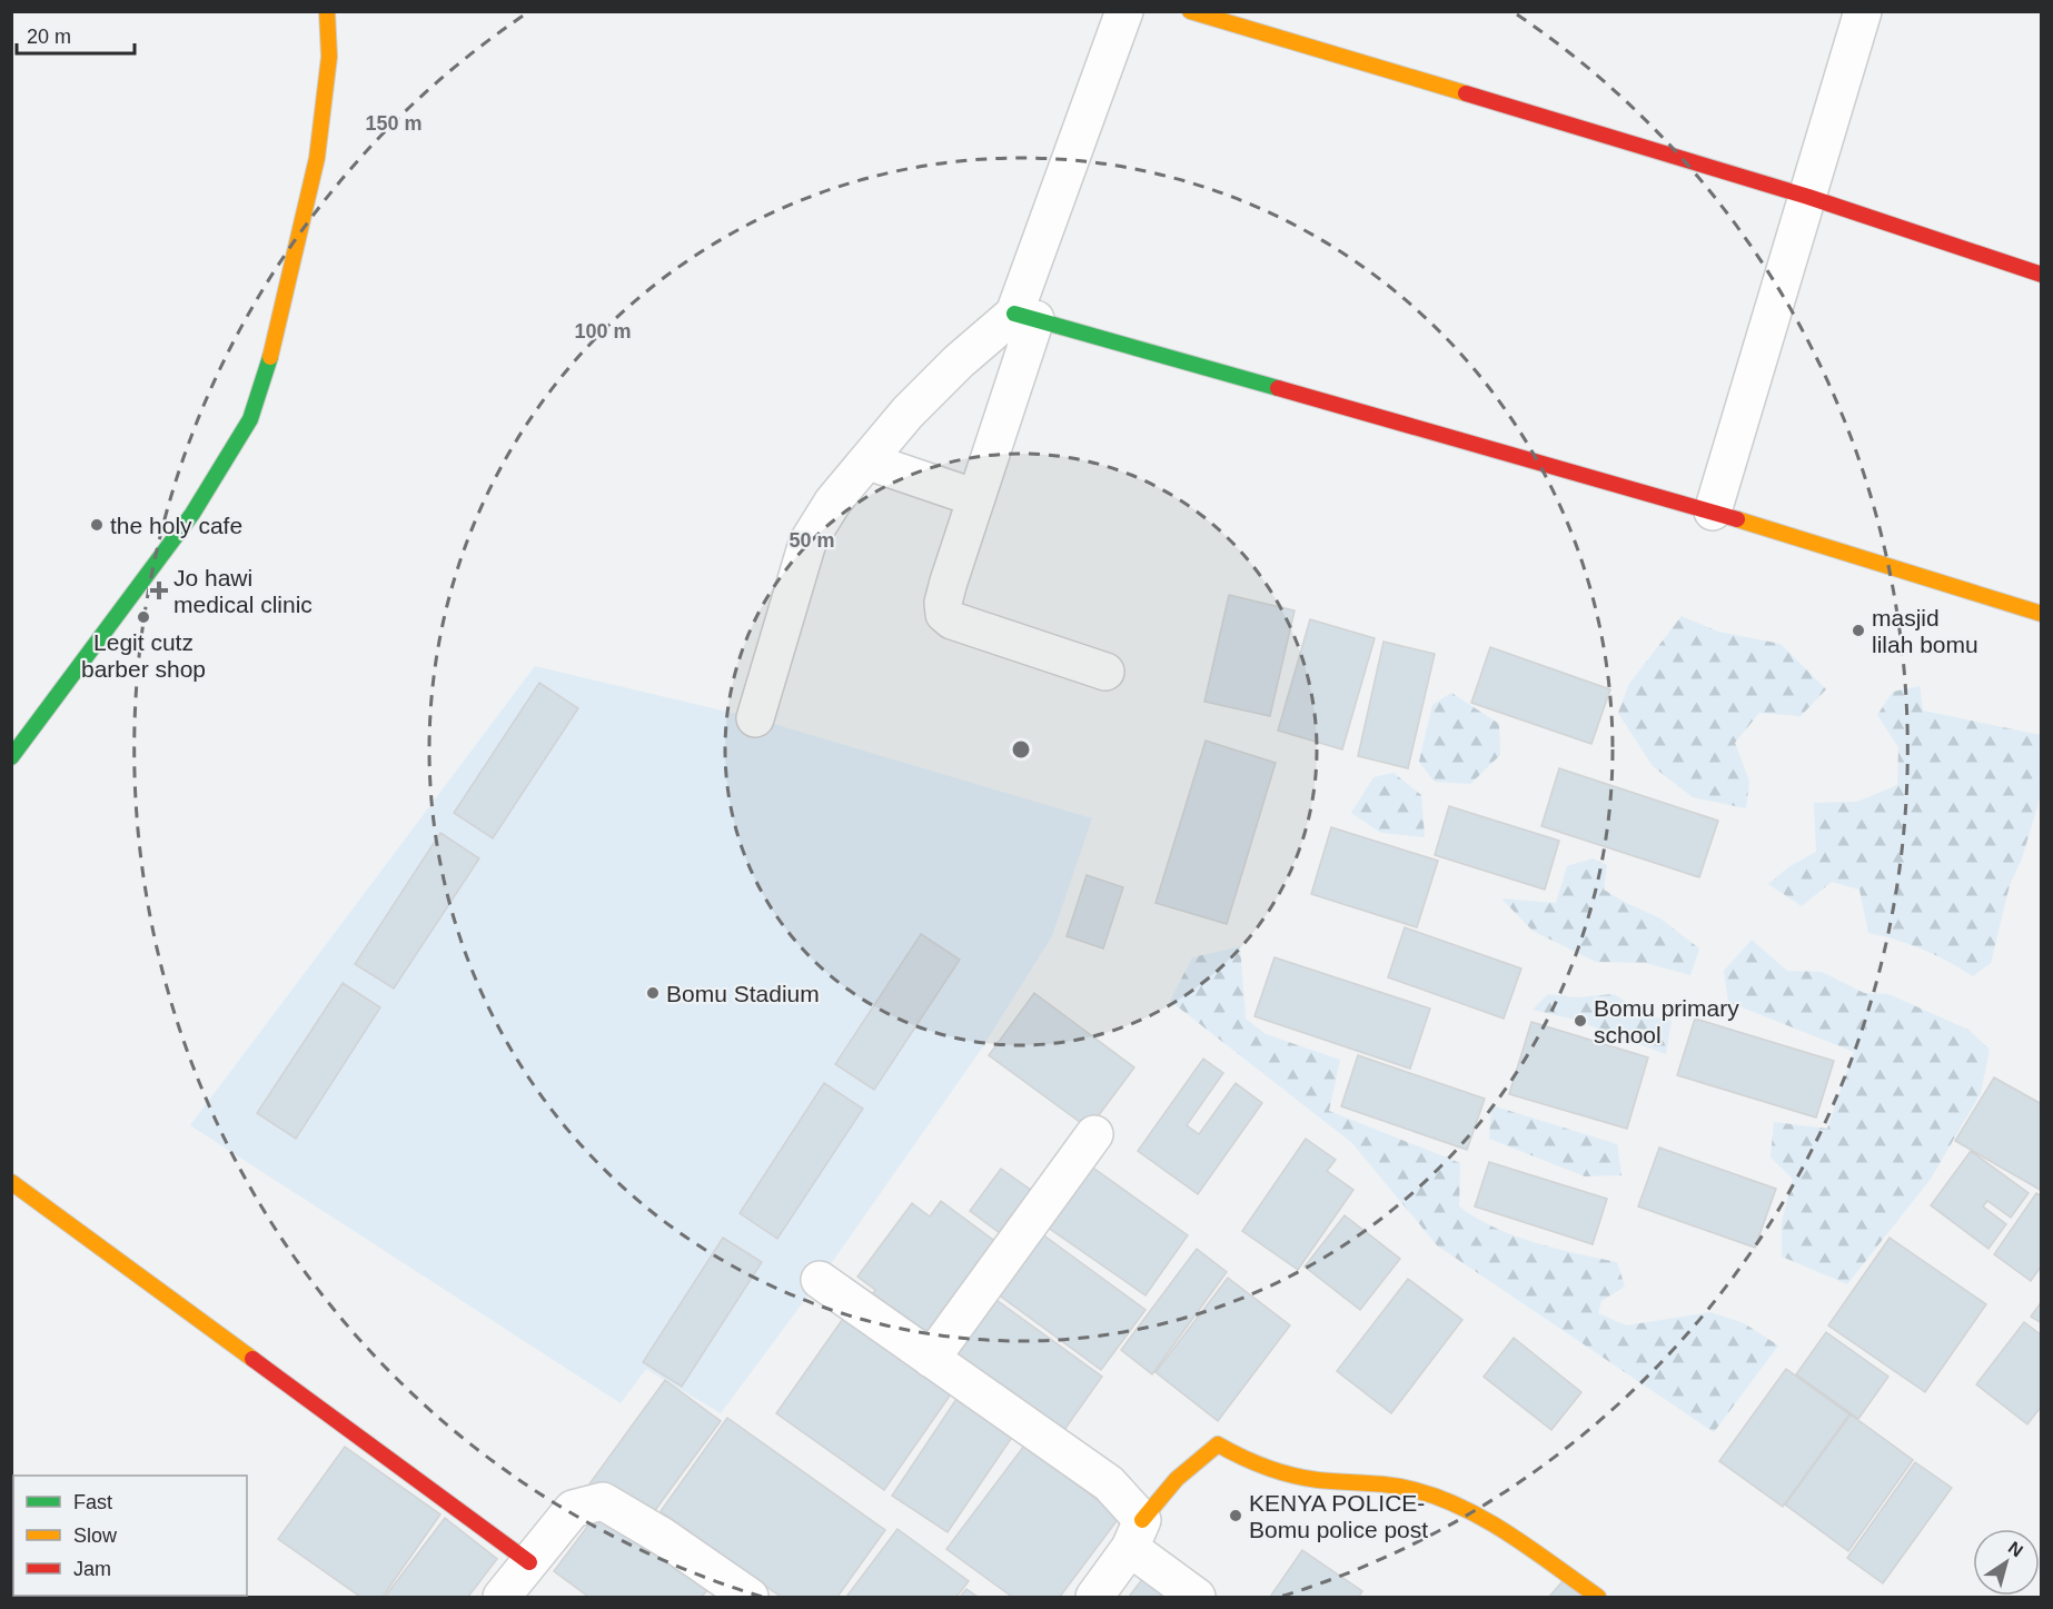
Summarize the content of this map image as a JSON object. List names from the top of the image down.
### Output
{
  "places": {
    "other": [
      "the holy cafe",
      "Legit cutz barber shop",
      "masjid lilah bomu",
      "Bomu Stadium",
      "Bomu primary school",
      "KENYA POLICE- Bomu police post"
    ],
    "health": ["Jo hawi medical clinic"]
  },
  "legend": ["Fast", "Slow", "Jam"],
  "scale_bar": "20 m",
  "north": "top right",
  "rings": ["150 m", "100 m", "50 m"]
}
